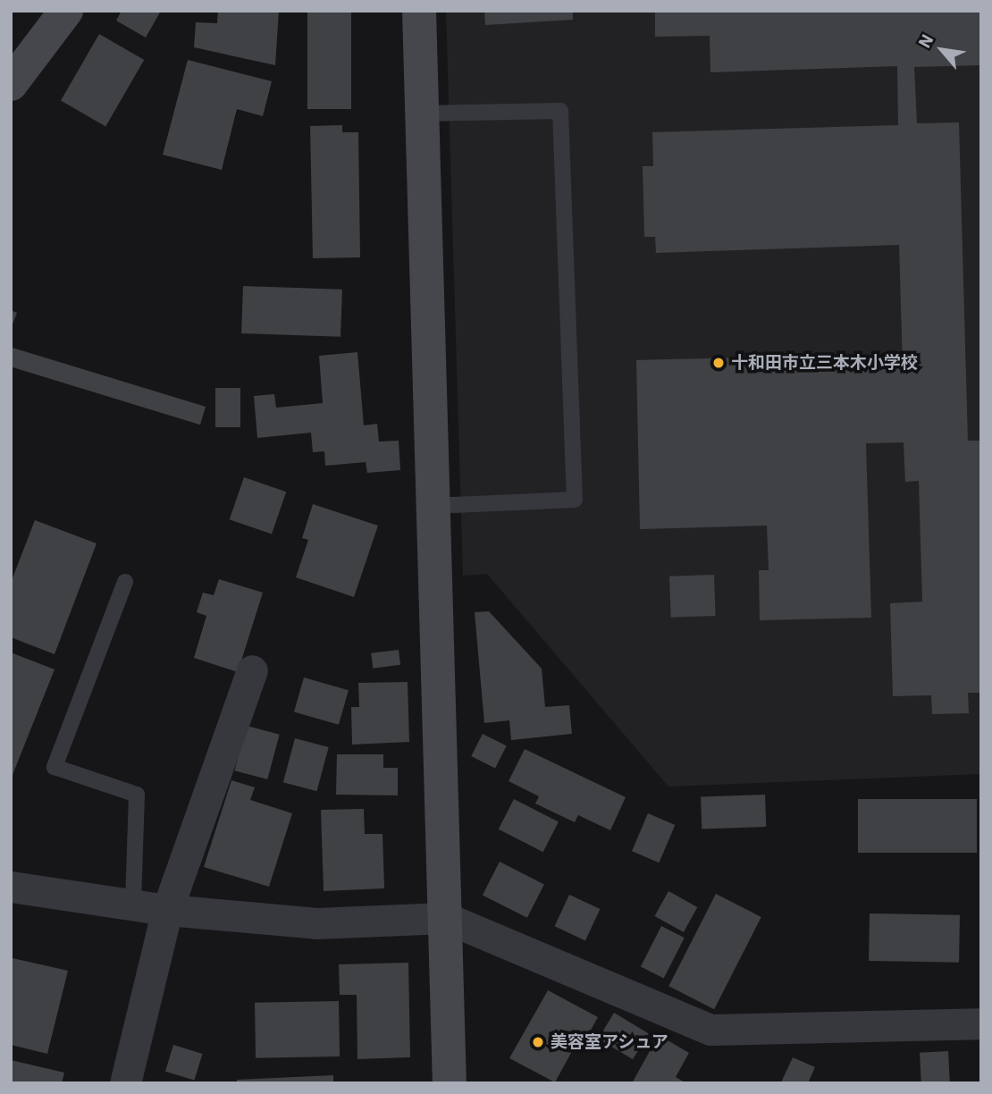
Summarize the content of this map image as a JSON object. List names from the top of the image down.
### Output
{
  "places": ["十和田市立三本木小学校", "美容室アシュア"],
  "north": "top left"
}
